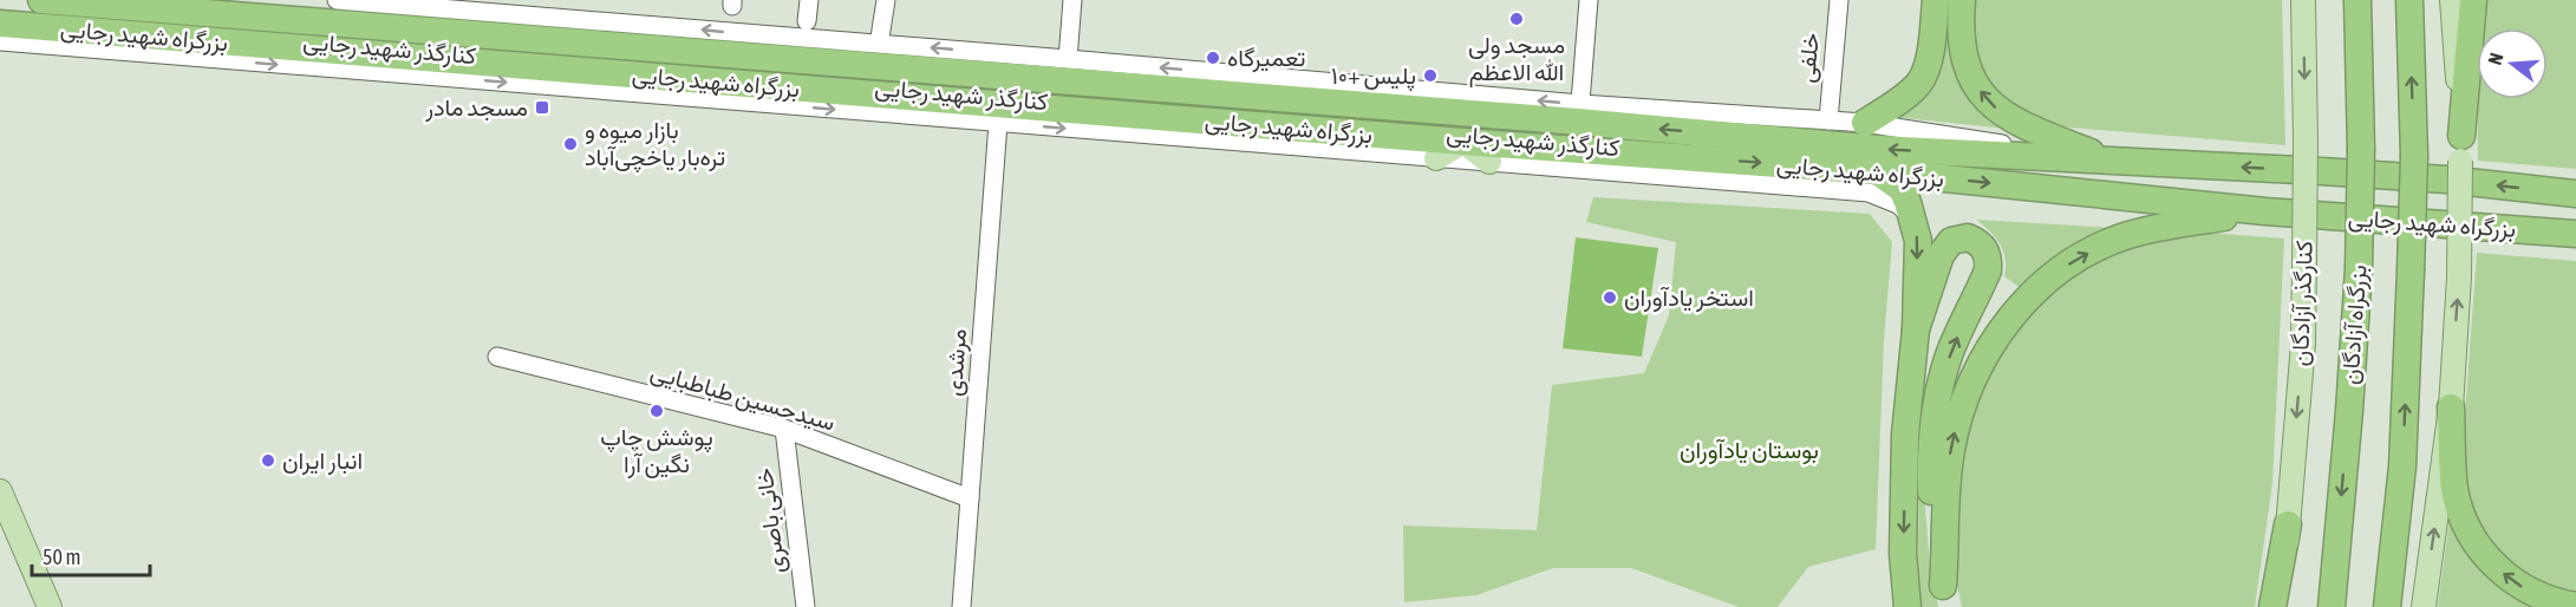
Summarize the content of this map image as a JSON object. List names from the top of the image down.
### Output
{
  "streets": {
    "highway": ["بزرگراه شهید رجایی", "بزرگراه آزادگان"],
    "main road": ["کنارگذر آزادگان"],
    "street": [
      "کنارگذر شهید رجایی",
      "خلفی",
      "مرشدی",
      "سیدحسین طباطبایی",
      "خانی باصری"
    ]
  },
  "crossings": [
    ["بزرگراه شهید رجایی", "کنارگذر شهید رجایی"],
    ["کنارگذر شهید رجایی", "خلفی"],
    ["کنارگذر شهید رجایی", "مرشدی"],
    ["مرشدی", "سیدحسین طباطبایی"],
    ["سیدحسین طباطبایی", "خانی باصری"]
  ],
  "parks": ["بوستان یادآوران"],
  "places": {
    "other": [
      "مسجد ولی الله الاعظم",
      "تعمیرگاه",
      "پلیس +۱۰",
      "بازار میوه و تره‌بار یاخچی‌آباد",
      "استخر یادآوران",
      "پوشش چاپ نگین آرا",
      "انبار ایران"
    ],
    "transit": ["مسجد مادر"]
  },
  "scale_bar": "50 m",
  "north": "left"
}
